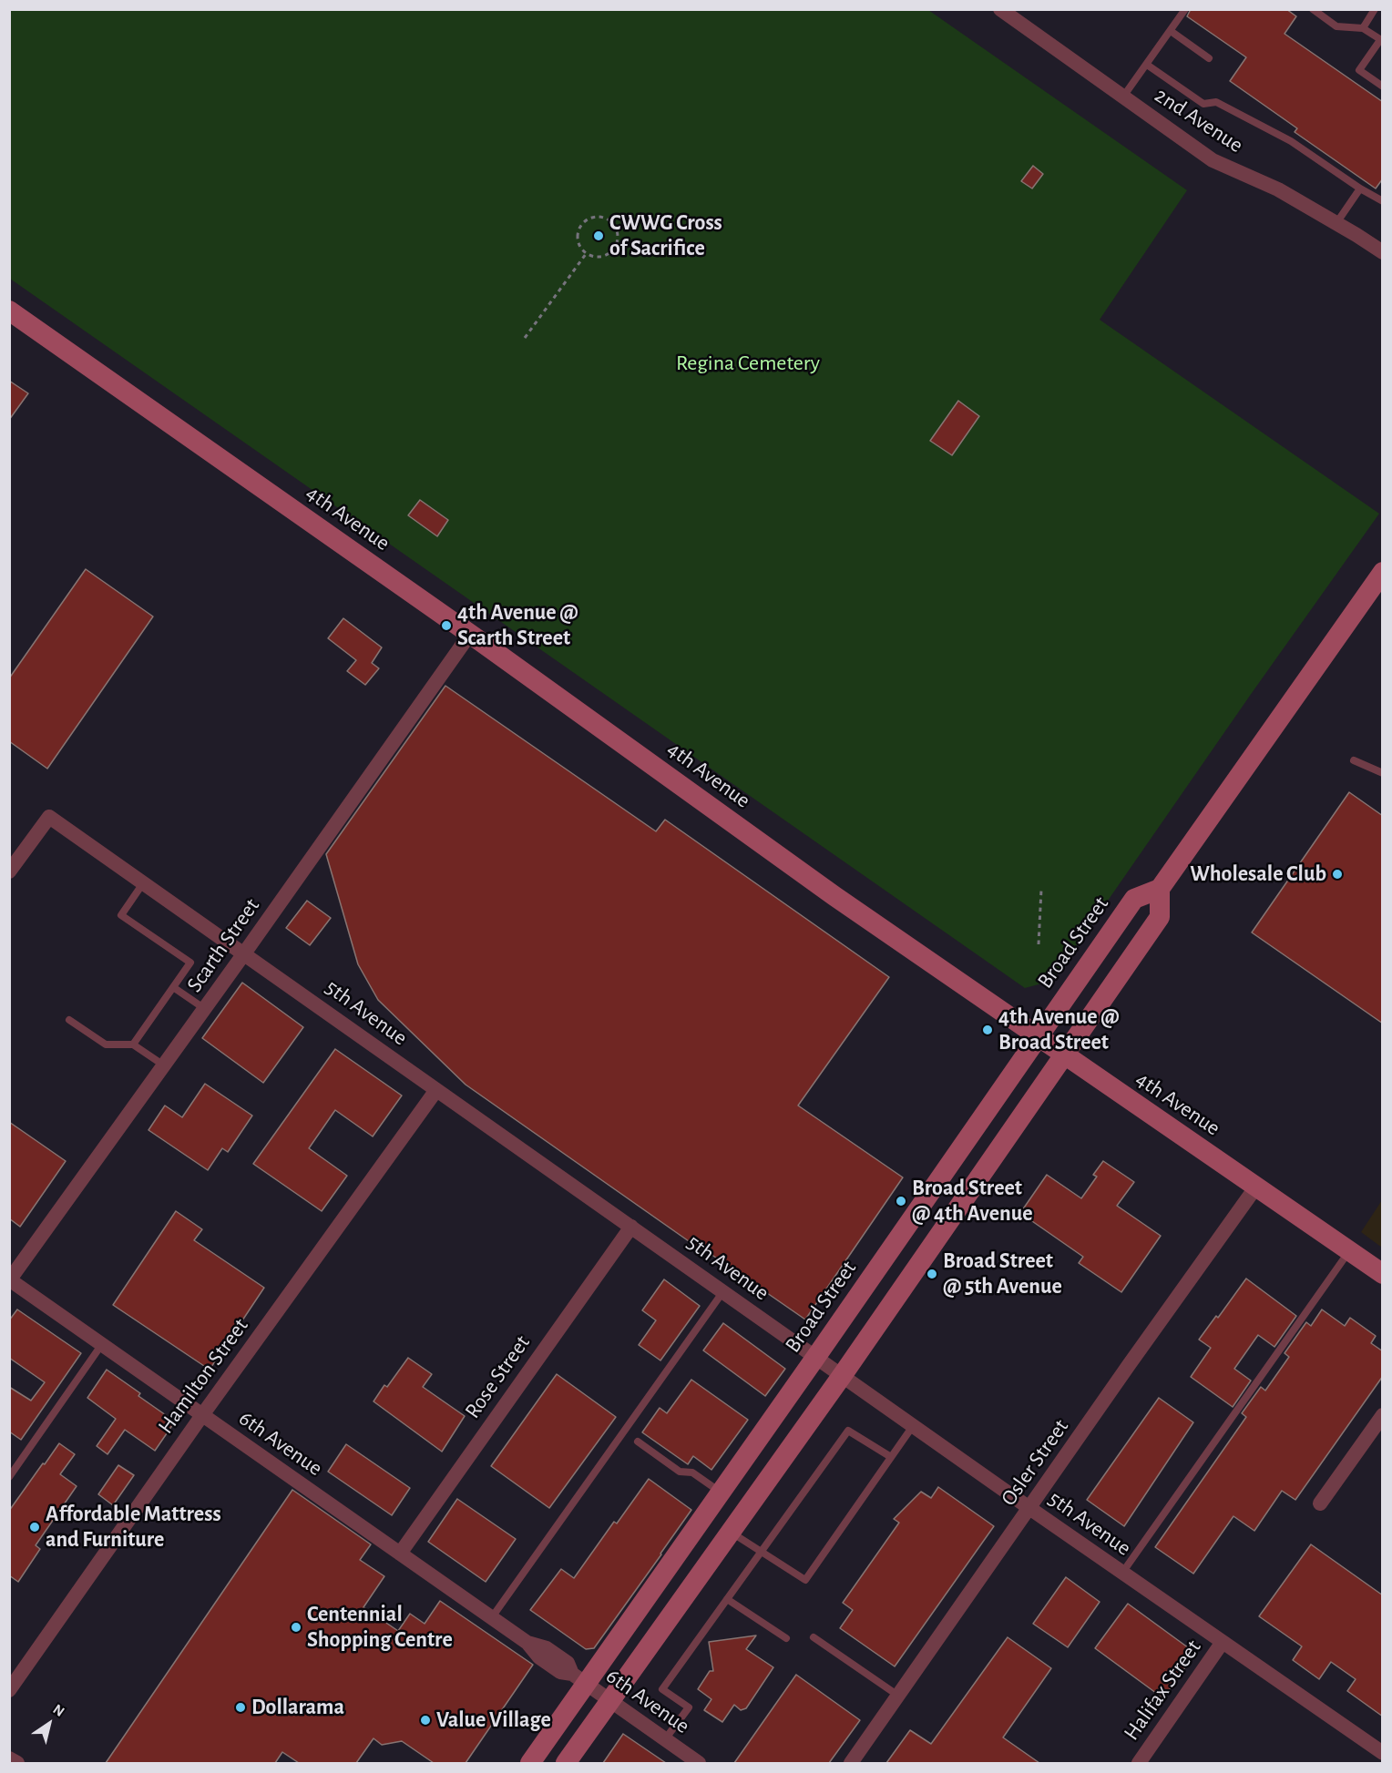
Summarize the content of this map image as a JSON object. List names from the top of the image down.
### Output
{
  "streets": {
    "main road": ["4th Avenue", "Broad Street"],
    "street": [
      "2nd Avenue",
      "Scarth Street",
      "5th Avenue",
      "Hamilton Street",
      "Rose Street",
      "6th Avenue",
      "Osler Street",
      "Halifax Street"
    ]
  },
  "crossings": [
    ["4th Avenue", "Broad Street"],
    ["4th Avenue", "Scarth Street"],
    ["4th Avenue", "Osler Street"],
    ["Broad Street", "5th Avenue"],
    ["Broad Street", "6th Avenue"],
    ["Scarth Street", "5th Avenue"],
    ["Scarth Street", "6th Avenue"],
    ["5th Avenue", "Hamilton Street"],
    ["5th Avenue", "Rose Street"],
    ["5th Avenue", "Osler Street"],
    ["5th Avenue", "Halifax Street"],
    ["Hamilton Street", "6th Avenue"],
    ["Rose Street", "6th Avenue"]
  ],
  "parks": ["Regina Cemetery"],
  "places": [
    "CWWG Cross of Sacrifice",
    "4th Avenue @ Scarth Street",
    "Wholesale Club",
    "4th Avenue @ Broad Street",
    "Broad Street @ 4th Avenue",
    "Broad Street @ 5th Avenue",
    "Affordable Mattress and Furniture",
    "Centennial Shopping Centre",
    "Dollarama",
    "Value Village"
  ],
  "north": "top right"
}
